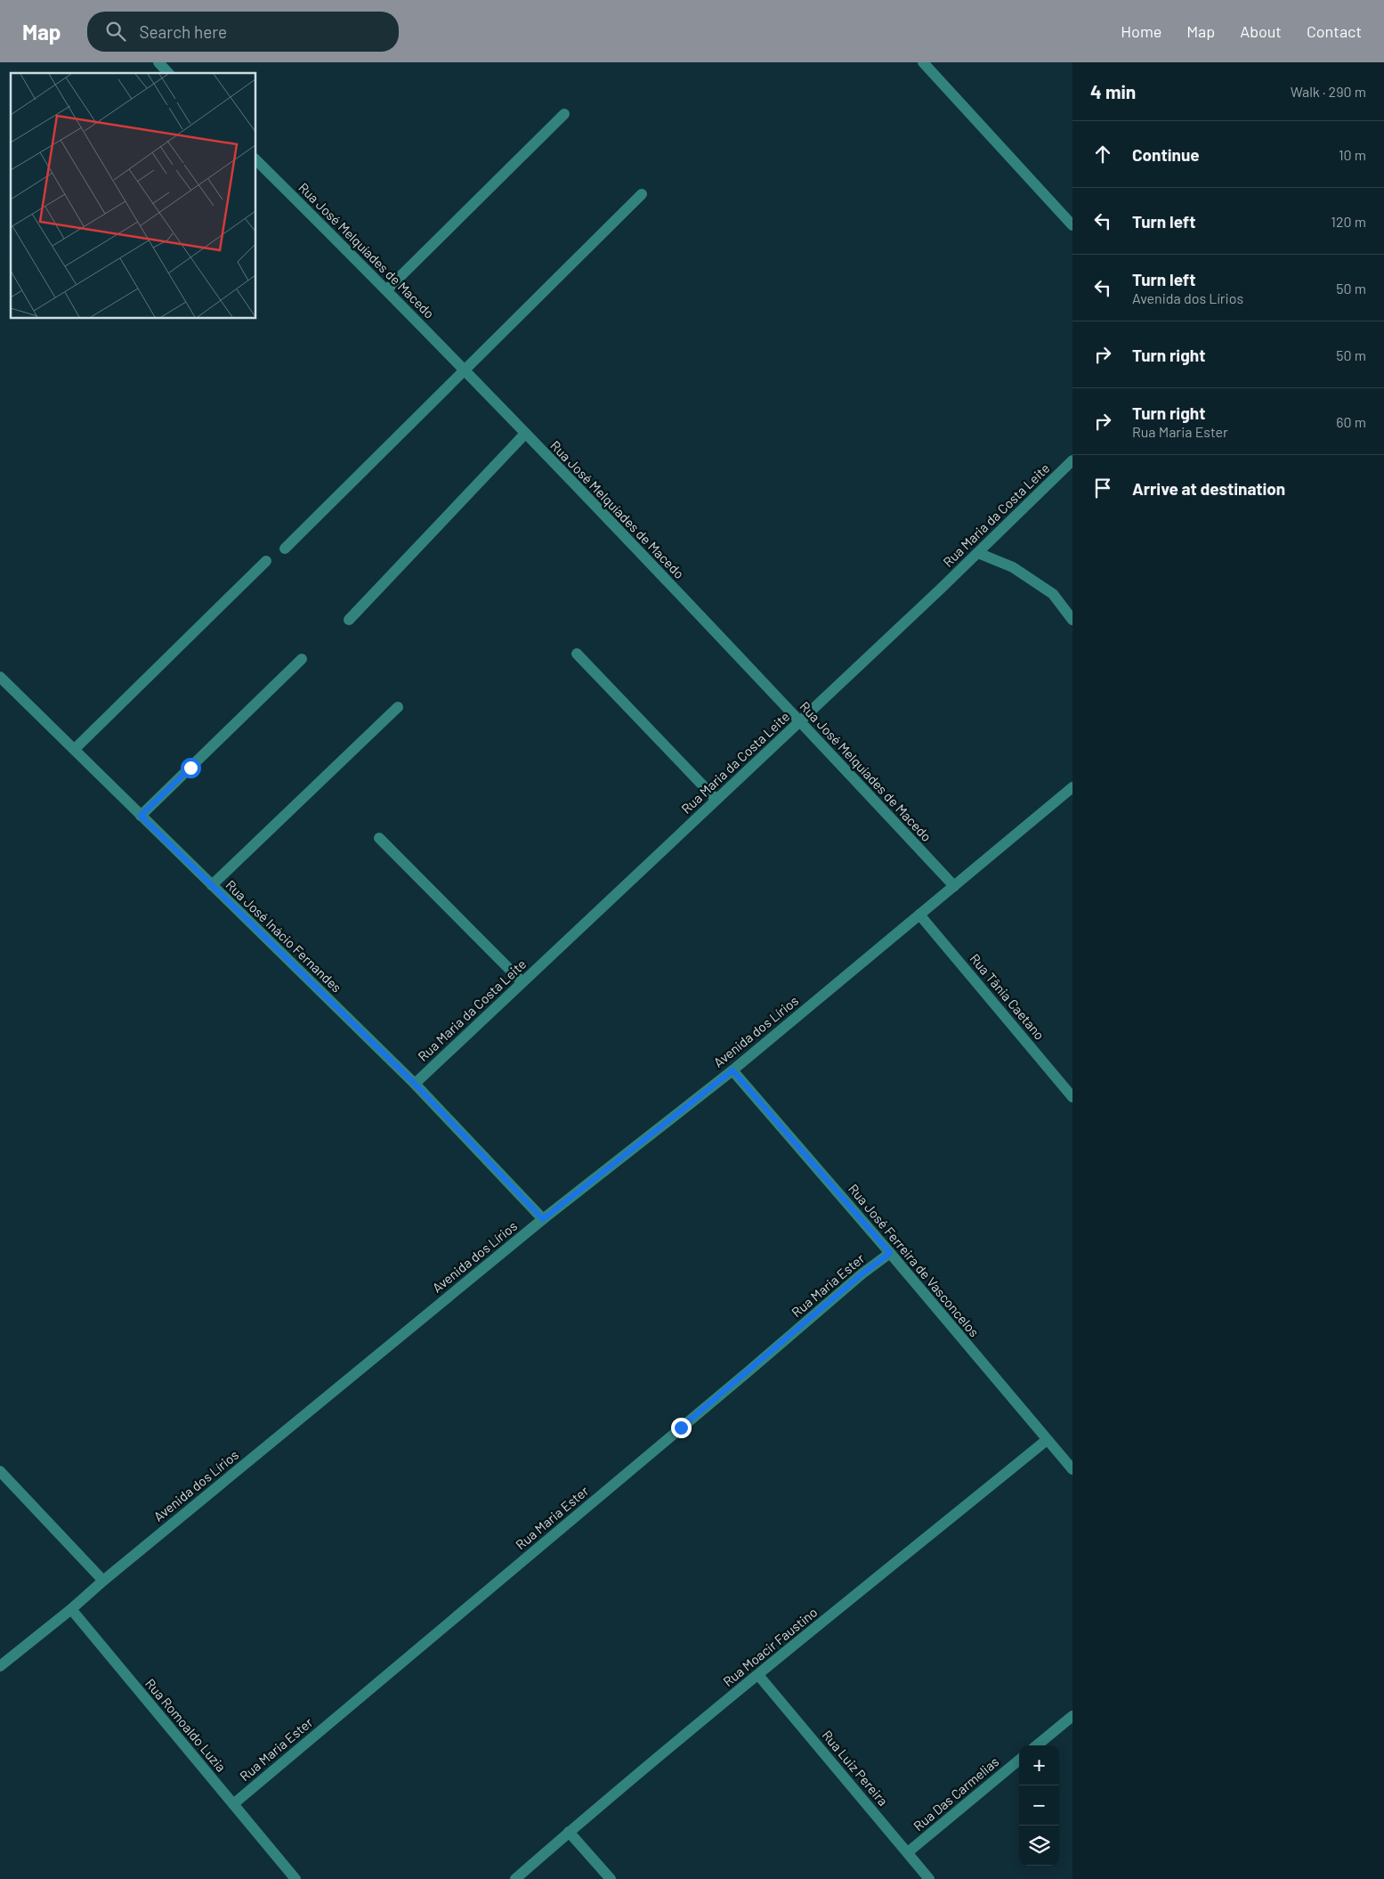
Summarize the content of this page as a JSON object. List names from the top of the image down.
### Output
{
  "streets": {
    "street": [
      "Rua José Melquíades de Macedo",
      "Rua Maria da Costa Leite",
      "Rua José Inácio Fernandes",
      "Rua Tânia Caetano",
      "Avenida dos Lírios",
      "Rua José Ferreira de Vasconcelos",
      "Rua Maria Ester",
      "Rua Moacir Faustino",
      "Rua Romoaldo Luzia",
      "Rua Luiz Pereira",
      "Rua Das Carmelias"
    ]
  },
  "crossings": [
    ["Rua José Melquíades de Macedo", "Rua Maria da Costa Leite"],
    ["Rua José Melquíades de Macedo", "Avenida dos Lírios"],
    ["Rua Maria da Costa Leite", "Rua José Inácio Fernandes"],
    ["Rua José Inácio Fernandes", "Avenida dos Lírios"],
    ["Rua Tânia Caetano", "Avenida dos Lírios"],
    ["Avenida dos Lírios", "Rua José Ferreira de Vasconcelos"],
    ["Avenida dos Lírios", "Rua Romoaldo Luzia"],
    ["Rua José Ferreira de Vasconcelos", "Rua Maria Ester"],
    ["Rua José Ferreira de Vasconcelos", "Rua Moacir Faustino"],
    ["Rua Maria Ester", "Rua Romoaldo Luzia"],
    ["Rua Moacir Faustino", "Rua Luiz Pereira"],
    ["Rua Luiz Pereira", "Rua Das Carmelias"]
  ],
  "page": {
    "header": "Map",
    "search": "Search here",
    "nav": [
      "Home",
      "Map",
      "About",
      "Contact"
    ],
    "heading": ["4 min", "Walk · 290 m"],
    "list": [
      ["Continue", "10 m"],
      ["Turn left", "120 m"],
      ["Turn left", "Avenida dos Lírios", "50 m"],
      ["Turn right", "50 m"],
      ["Turn right", "Rua Maria Ester", "60 m"],
      "Arrive at destination"
    ],
    "map_buttons": ["+", "−"]
  }
}
